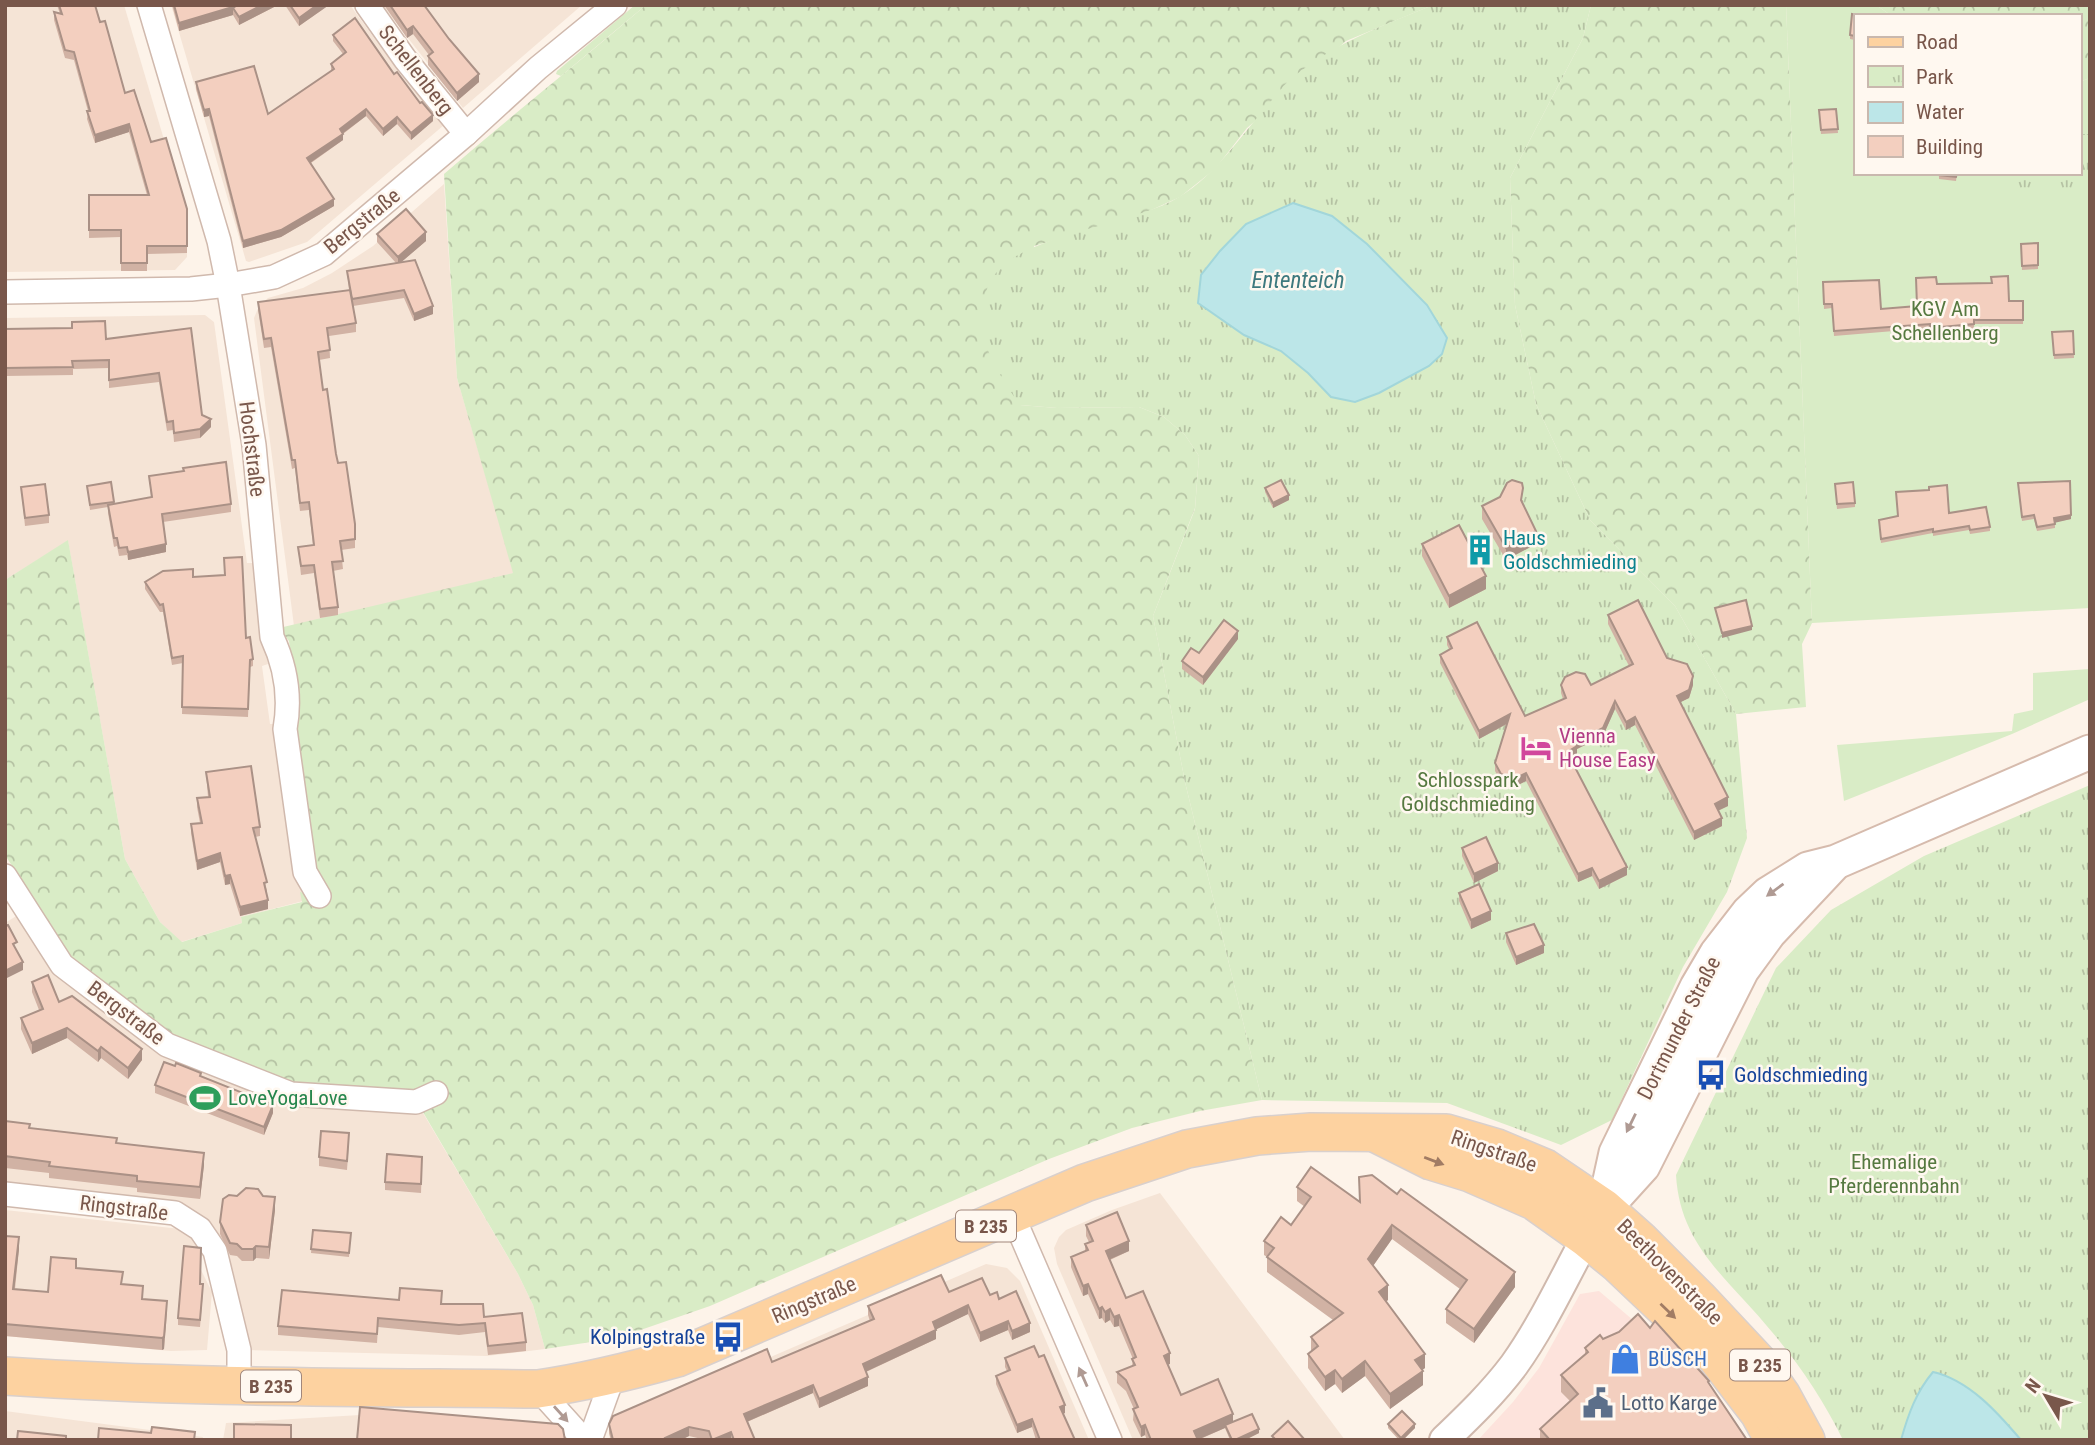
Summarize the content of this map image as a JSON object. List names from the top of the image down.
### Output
{
  "streets": {
    "main road": [
      "Dortmunder Straße",
      "Ringstraße",
      "B 235",
      "Beethovenstraße"
    ],
    "street": ["Schellenberg", "Bergstraße", "Hochstraße"]
  },
  "crossings": [
    ["Schellenberg", "Bergstraße"],
    ["Bergstraße", "Hochstraße"],
    ["Dortmunder Straße", "Ringstraße"],
    ["Dortmunder Straße", "Beethovenstraße"],
    ["Ringstraße", "Beethovenstraße"]
  ],
  "water": ["Ententeich"],
  "parks": ["KGV Am Schellenberg", "Schlosspark Goldschmieding", "Ehemalige Pferderennbahn"],
  "places": {
    "building": ["Haus Goldschmieding"],
    "hotel": ["Vienna House Easy"],
    "bus stop": ["Goldschmieding", "Kolpingstraße"],
    "sports": ["LoveYogaLove"],
    "shop": ["BÜSCH"],
    "public building": ["Lotto Karge"]
  },
  "legend": [
    "Road",
    "Park",
    "Water",
    "Building"
  ],
  "north": "top left"
}
